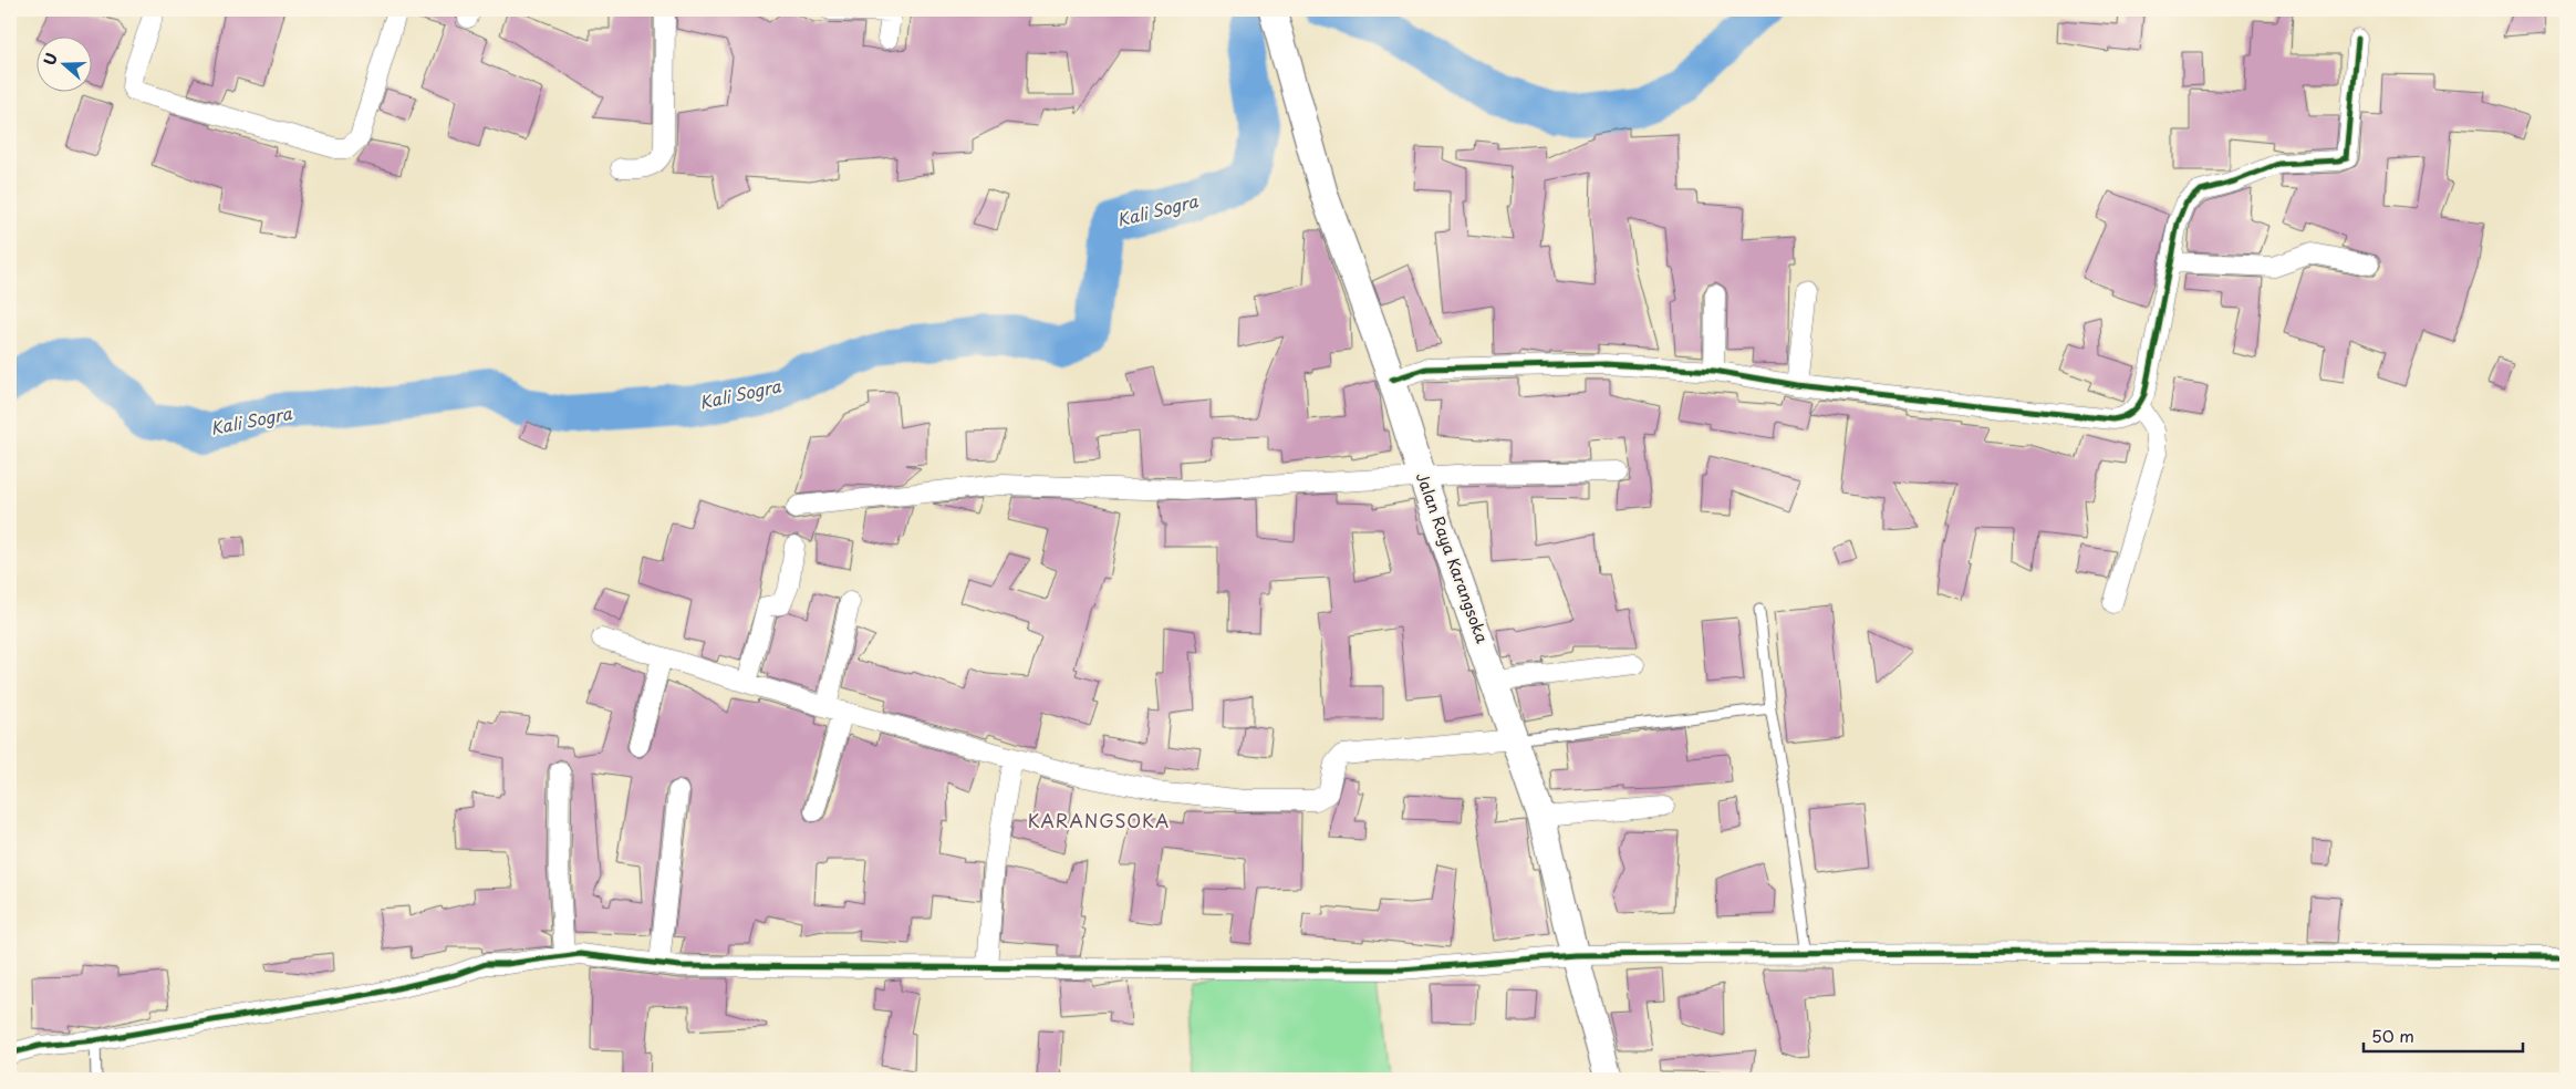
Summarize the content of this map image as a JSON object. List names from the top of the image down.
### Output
{
  "streets": {
    "main road": ["Jalan Raya Karangsoka"]
  },
  "districts": ["KARANGSOKA"],
  "water": ["Kali Sogra"],
  "scale_bar": "50 m",
  "north": "left"
}
